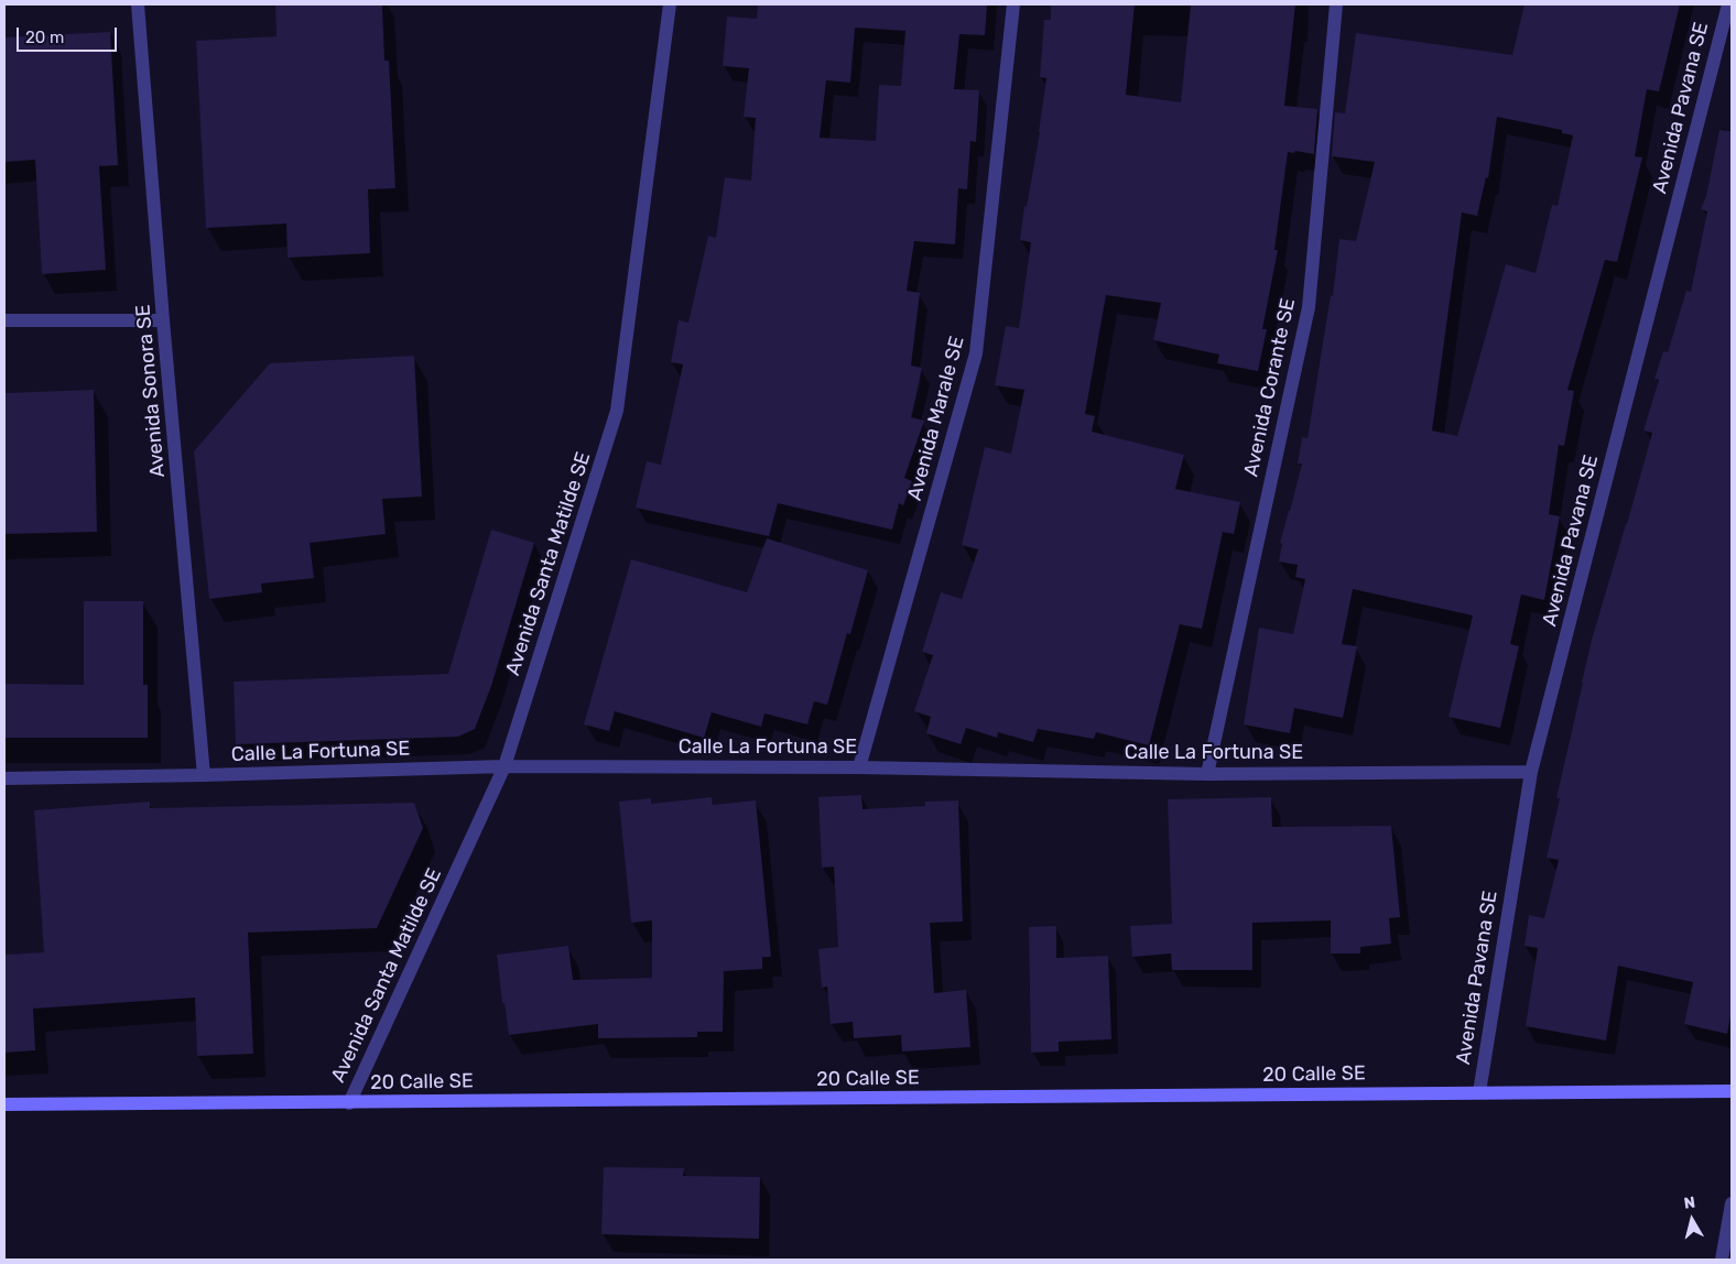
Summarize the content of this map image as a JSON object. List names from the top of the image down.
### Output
{
  "streets": {
    "street": [
      "Avenida Pavana SE",
      "Avenida Corante SE",
      "Avenida Sonora SE",
      "Avenida Marale SE",
      "Avenida Santa Matilde SE",
      "Calle La Fortuna SE",
      "20 Calle SE"
    ]
  },
  "crossings": [
    ["Avenida Pavana SE", "Calle La Fortuna SE"],
    ["Avenida Pavana SE", "20 Calle SE"],
    ["Avenida Corante SE", "Calle La Fortuna SE"],
    ["Avenida Sonora SE", "Calle La Fortuna SE"],
    ["Avenida Marale SE", "Calle La Fortuna SE"],
    ["Avenida Santa Matilde SE", "Calle La Fortuna SE"],
    ["Avenida Santa Matilde SE", "20 Calle SE"]
  ],
  "scale_bar": "20 m",
  "north": "top"
}
